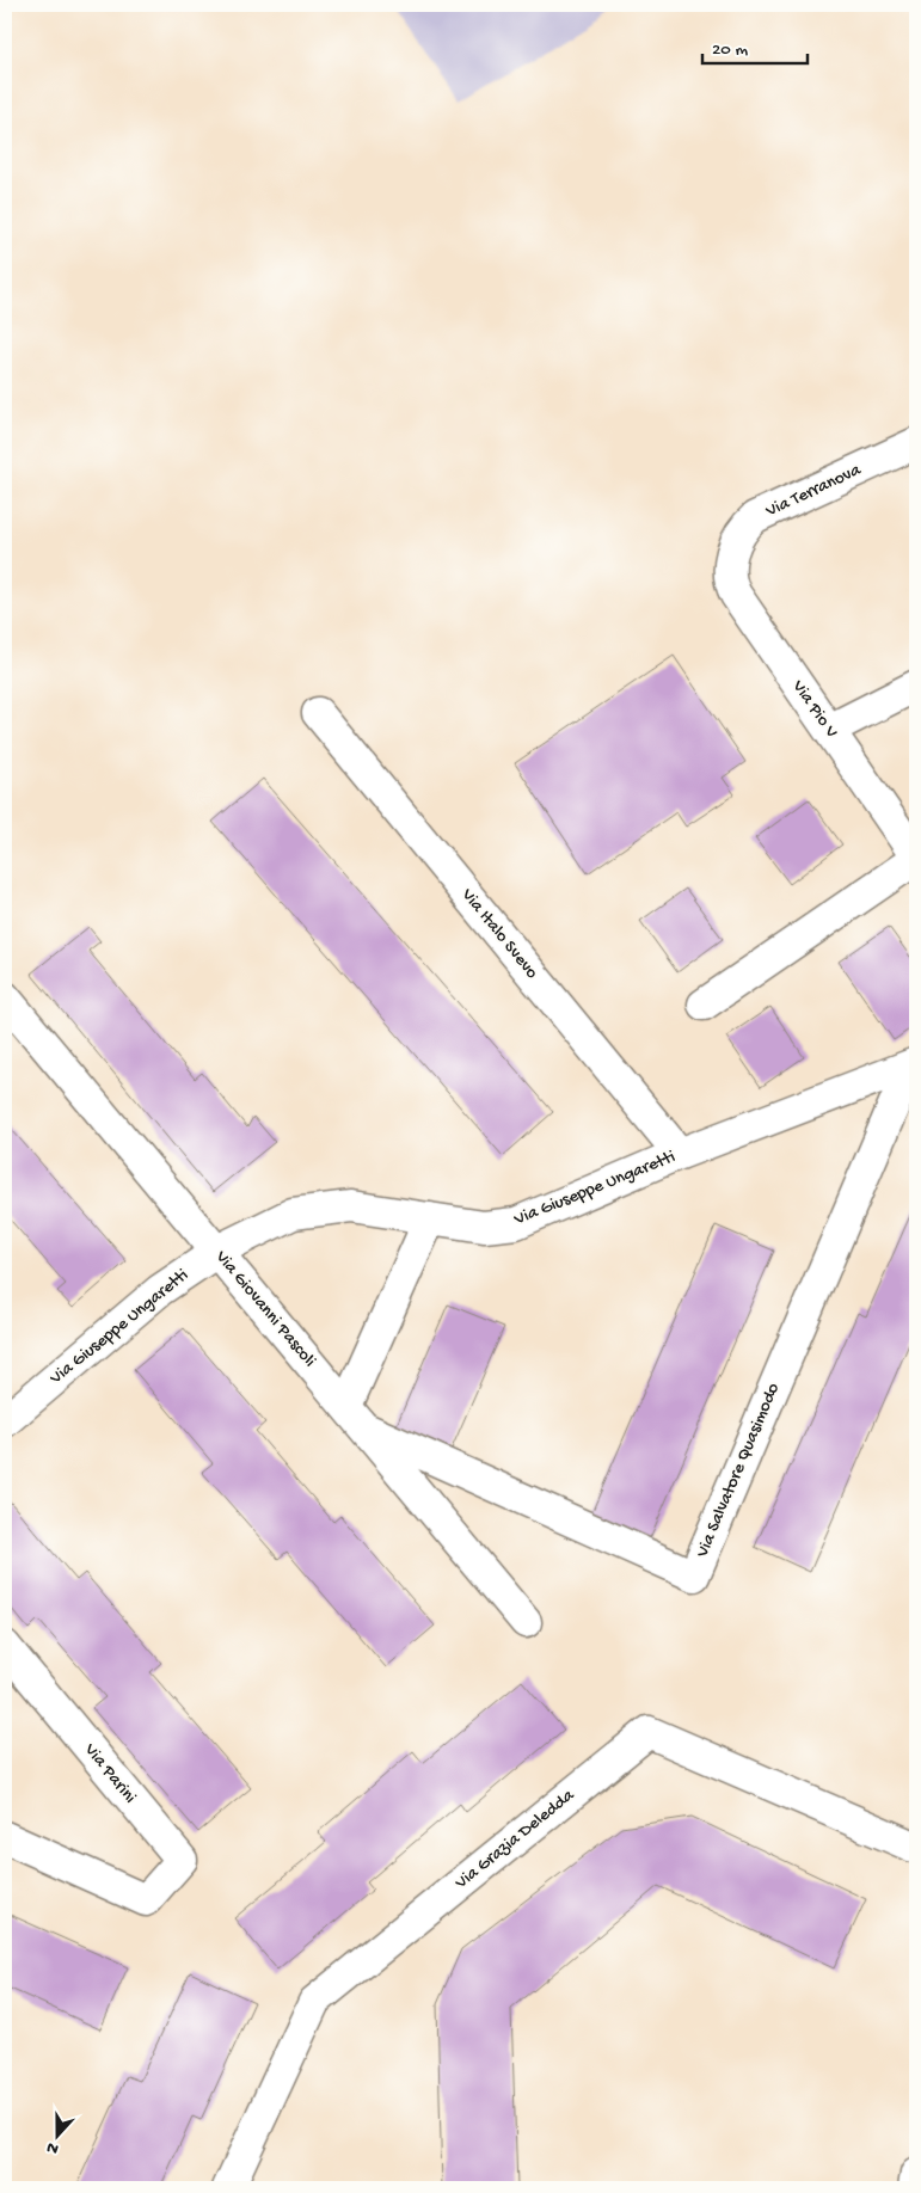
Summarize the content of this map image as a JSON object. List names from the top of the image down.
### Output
{
  "streets": {
    "street": [
      "Via Terranova",
      "Via Pio V",
      "Via Italo Svevo",
      "Via Giuseppe Ungaretti",
      "Via Giovanni Pascoli",
      "Via Salvatore Quasimodo",
      "Via Parini",
      "Via Grazia Deledda"
    ]
  },
  "crossings": [
    ["Via Terranova", "Via Pio V"],
    ["Via Italo Svevo", "Via Giuseppe Ungaretti"],
    ["Via Giuseppe Ungaretti", "Via Giovanni Pascoli"],
    ["Via Giuseppe Ungaretti", "Via Salvatore Quasimodo"],
    ["Via Giovanni Pascoli", "Via Salvatore Quasimodo"]
  ],
  "scale_bar": "20 m",
  "north": "bottom"
}
